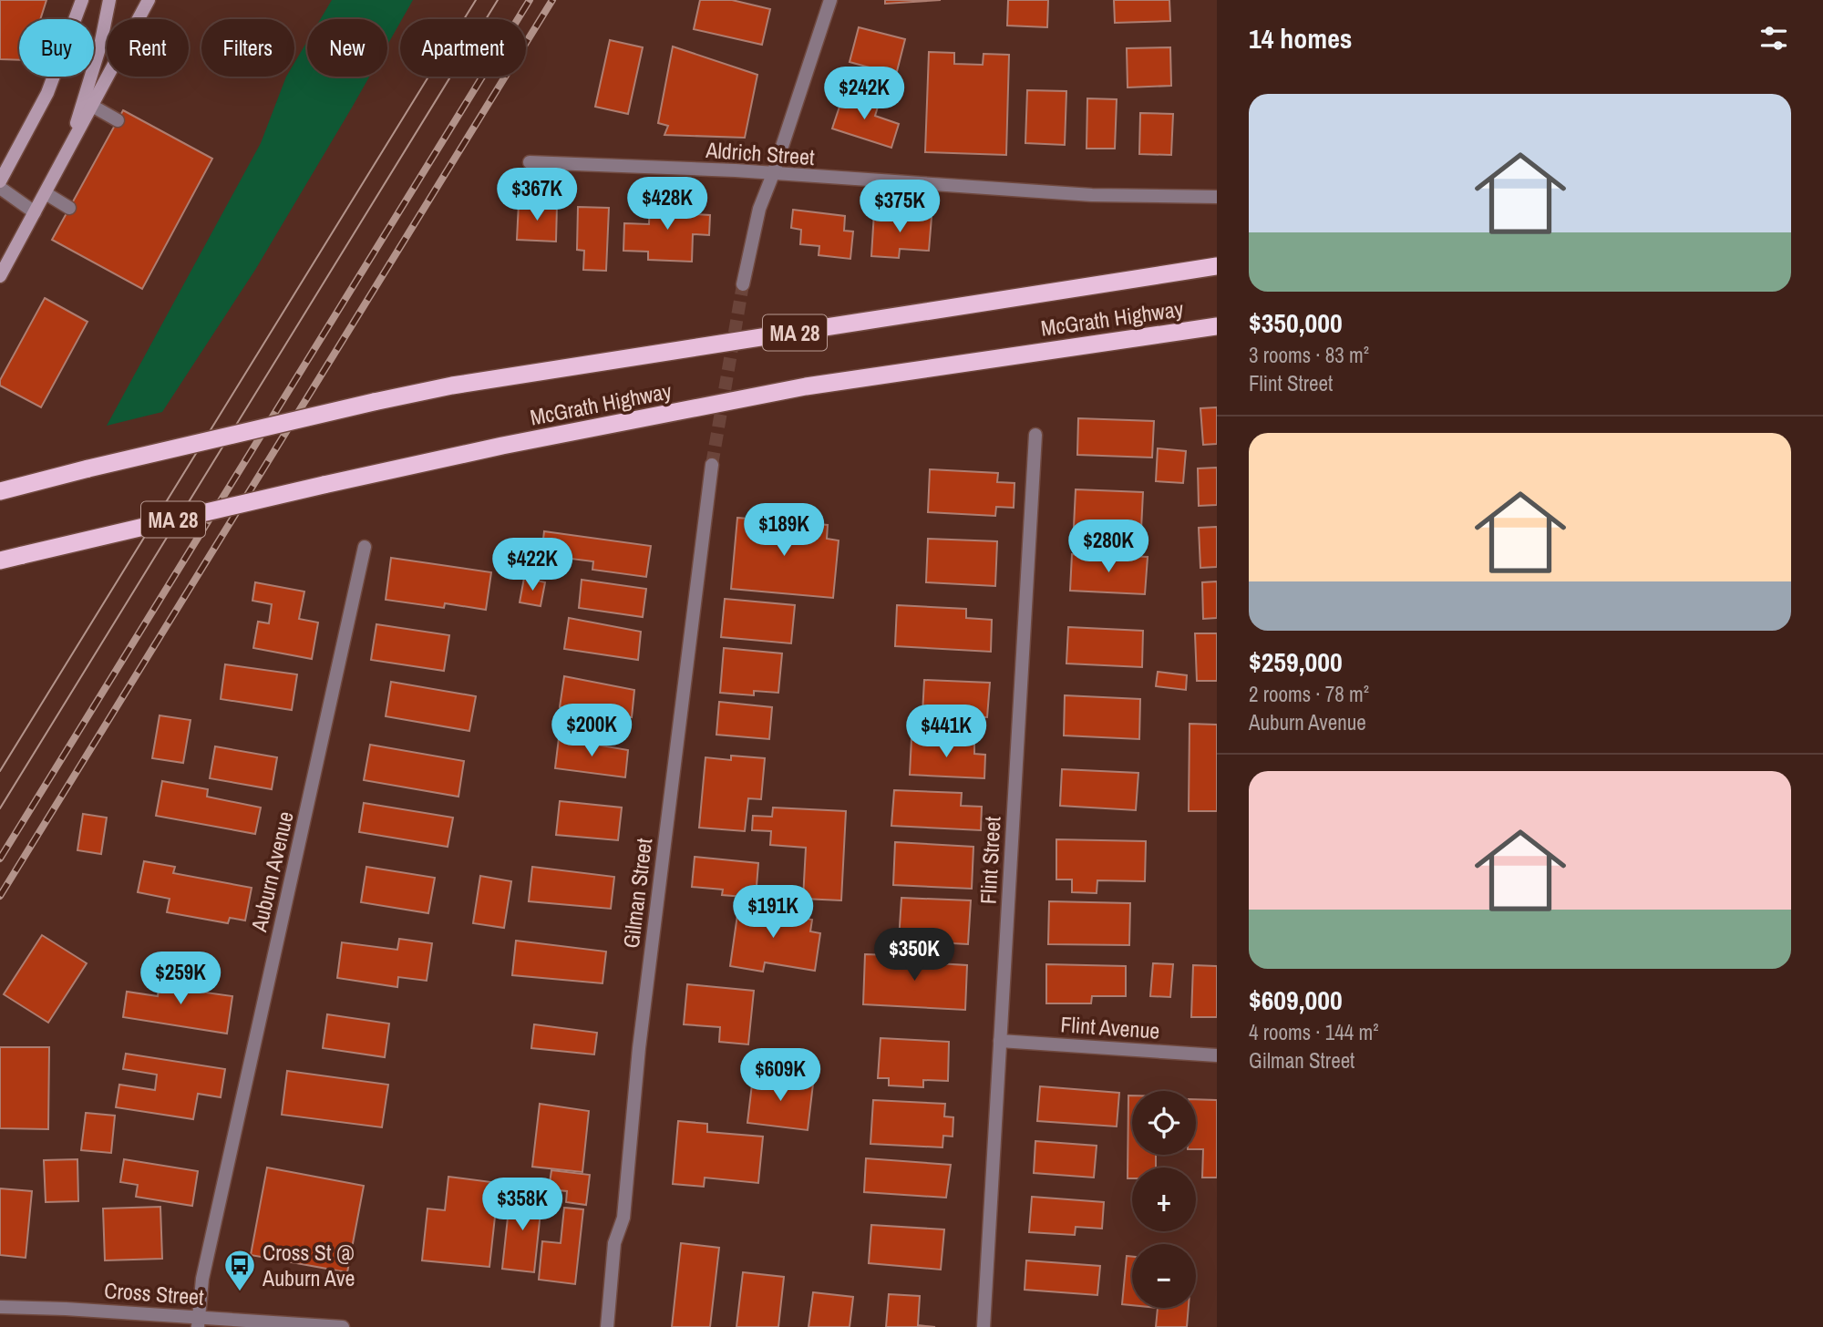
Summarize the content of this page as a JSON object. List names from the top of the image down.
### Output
{
  "streets": {
    "highway": ["McGrath Highway", "MA 28"],
    "street": [
      "Aldrich Street",
      "Flint Street",
      "Auburn Avenue",
      "Gilman Street",
      "Flint Avenue",
      "Cross Street"
    ]
  },
  "crossings": [
    ["Flint Street", "Flint Avenue"],
    ["Auburn Avenue", "Cross Street"]
  ],
  "places": {
    "bus stop": ["Cross St @ Auburn Ave"]
  },
  "page": {
    "heading": "14 homes",
    "chip": [
      "Buy",
      "Rent",
      "Filters",
      "New",
      "Apartment"
    ],
    "price": [
      "$242K",
      "$367K",
      "$428K",
      "$375K",
      "$189K",
      "$280K",
      "$422K",
      "$200K",
      "$441K",
      "$191K",
      "$350K",
      "$259K",
      "$609K",
      "$358K"
    ],
    "list": [
      {
        "name": "$350,000",
        "note": "3 rooms · 83 m² · Flint Street"
      },
      {
        "name": "$259,000",
        "note": "2 rooms · 78 m² · Auburn Avenue"
      },
      {
        "name": "$609,000",
        "note": "4 rooms · 144 m² · Gilman Street"
      }
    ],
    "map_buttons": ["+", "−"]
  }
}
